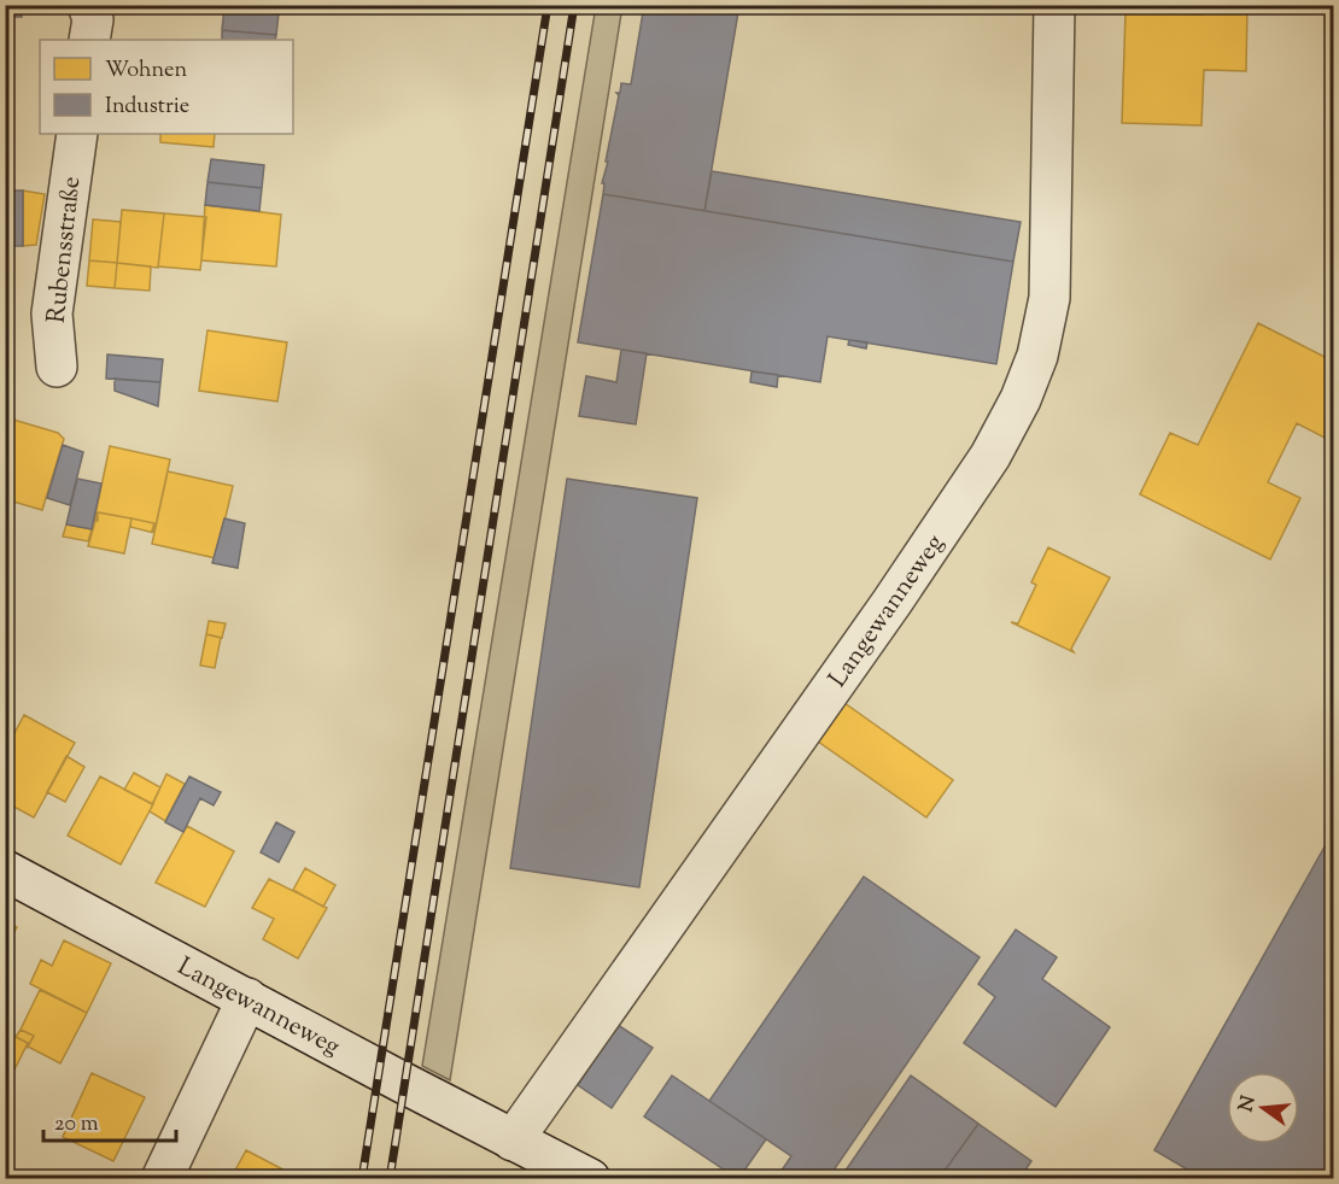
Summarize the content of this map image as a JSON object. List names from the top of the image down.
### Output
{
  "streets": {
    "street": ["Rubensstraße", "Langewanneweg"]
  },
  "legend": ["Wohnen", "Industrie"],
  "scale_bar": "20 m",
  "north": "left"
}
